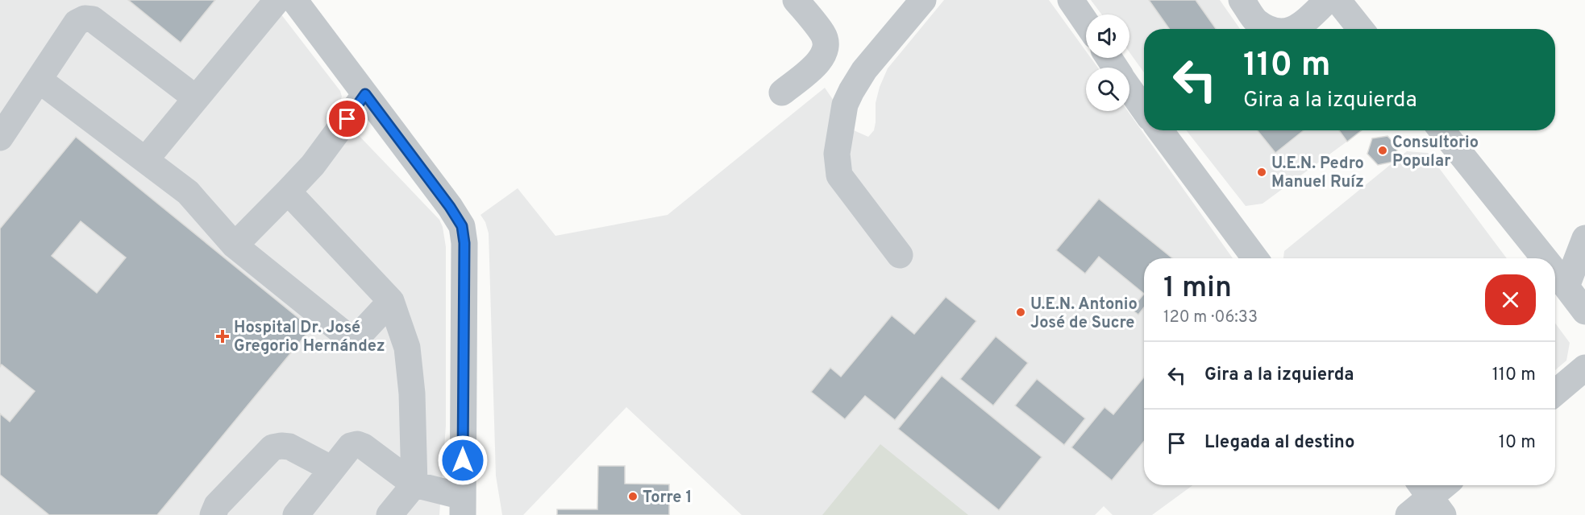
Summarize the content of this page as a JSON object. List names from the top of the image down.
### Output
{
  "places": {
    "other": [
      "Consultorio Popular",
      "U.E.N. Pedro Manuel Ruíz",
      "U.E.N. Antonio José de Sucre",
      "Torre 1"
    ],
    "health": ["Hospital Dr. José Gregorio Hernández"]
  },
  "page": {
    "turn": ["110 m", "Gira a la izquierda"],
    "heading": ["1 min", "120 m · 06:33"],
    "list": [
      {
        "name": "Gira a la izquierda",
        "value": "110 m"
      },
      {
        "name": "Llegada al destino",
        "value": "10 m"
      }
    ]
  }
}
